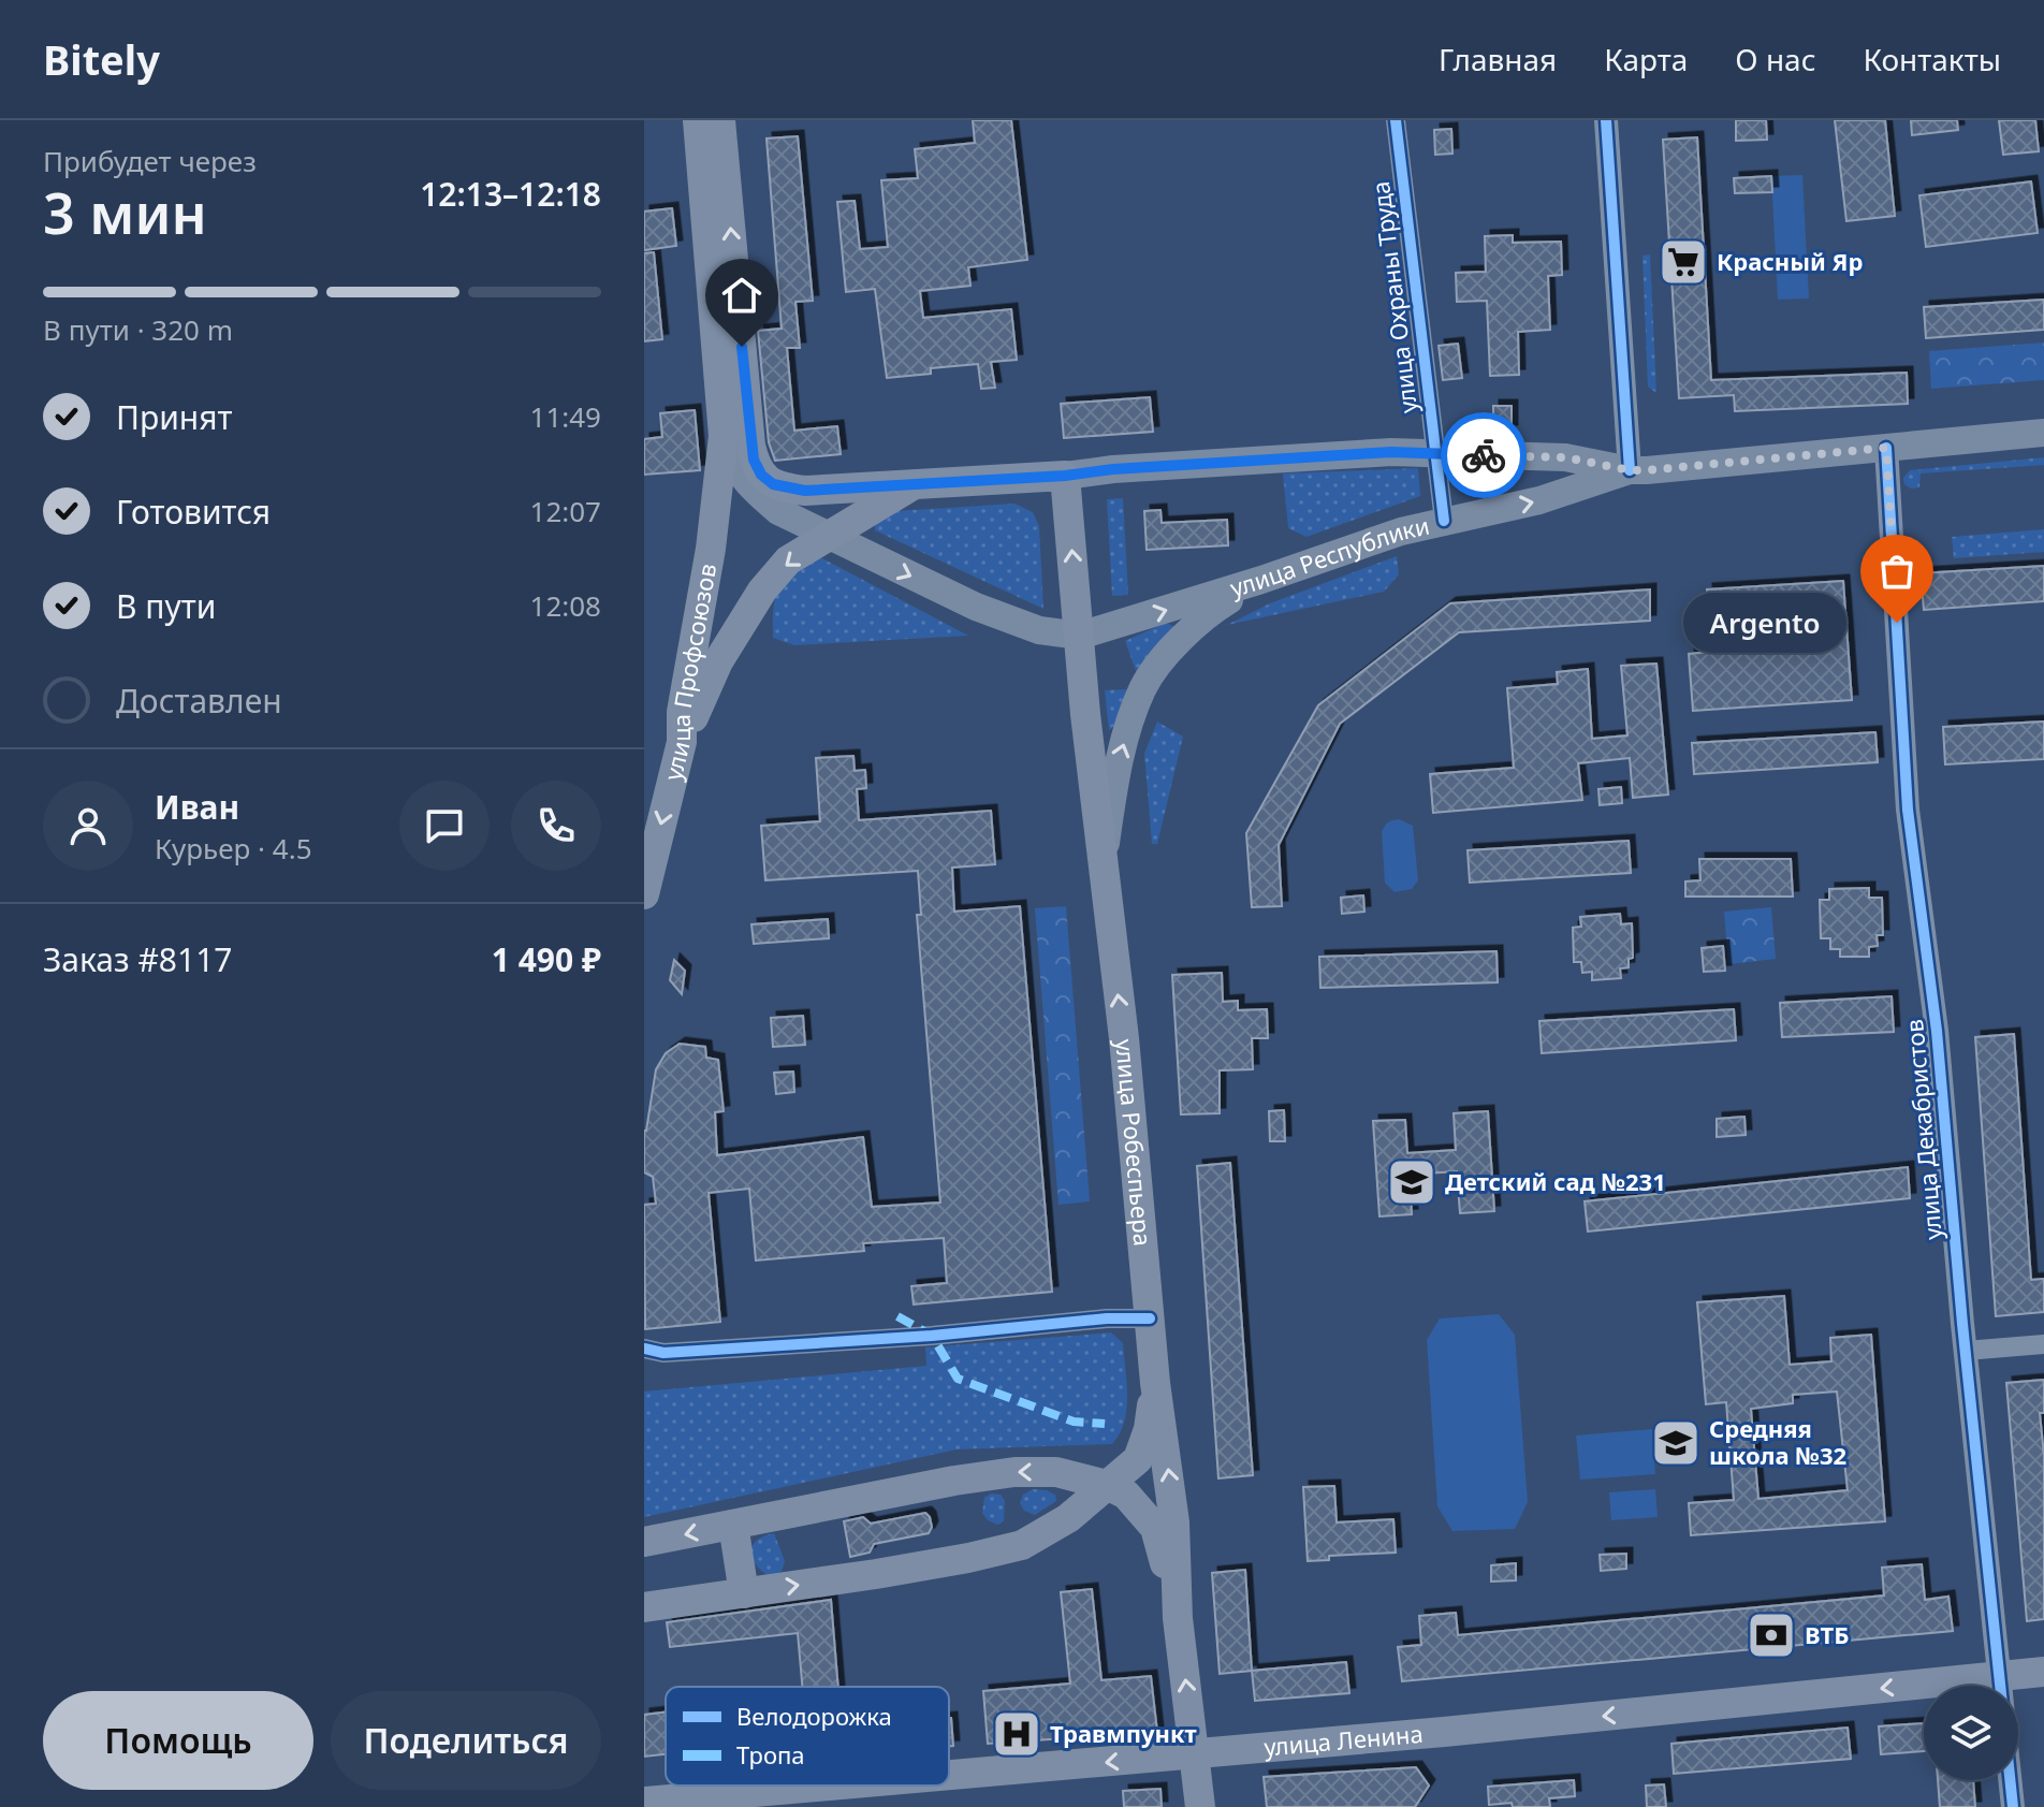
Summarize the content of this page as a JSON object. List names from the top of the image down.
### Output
{
  "streets": {
    "main road": [
      "улица Республики",
      "улица Профсоюзов",
      "улица Робеспьера",
      "улица Ленина"
    ],
    "street": ["улица Охраны Труда", "улица Декабристов"]
  },
  "crossings": [
    ["улица Охраны Труда", "улица Республики"],
    ["улица Республики", "улица Декабристов"],
    ["улица Республики", "улица Робеспьера"],
    ["улица Декабристов", "улица Ленина"],
    ["улица Робеспьера", "улица Ленина"]
  ],
  "one_way": ["улица Робеспьера"],
  "places": {
    "supermarket": ["Красный Яр"],
    "other": ["Argento"],
    "school or university": ["Детский сад №231", "Средняя школа №32"],
    "bank": ["ВТБ"],
    "hospital": ["Травмпункт"]
  },
  "legend": ["Велодорожка", "Тропа"],
  "page": {
    "header": "Bitely",
    "nav": [
      "Главная",
      "Карта",
      "О нас",
      "Контакты"
    ],
    "heading": ["3 мин", "Прибудет через", "12:13–12:18"],
    "panel": [
      "Иван",
      "Курьер · 4.5",
      "Заказ #8117",
      "1 490 ₽"
    ],
    "bar": "В пути · 320 m",
    "list": [
      ["Принят", "11:49"],
      ["Готовится", "12:07"],
      ["В пути", "12:08"],
      "Доставлен"
    ],
    "bubble": "Argento",
    "buttons": ["Помощь", "Поделиться"]
  }
}
